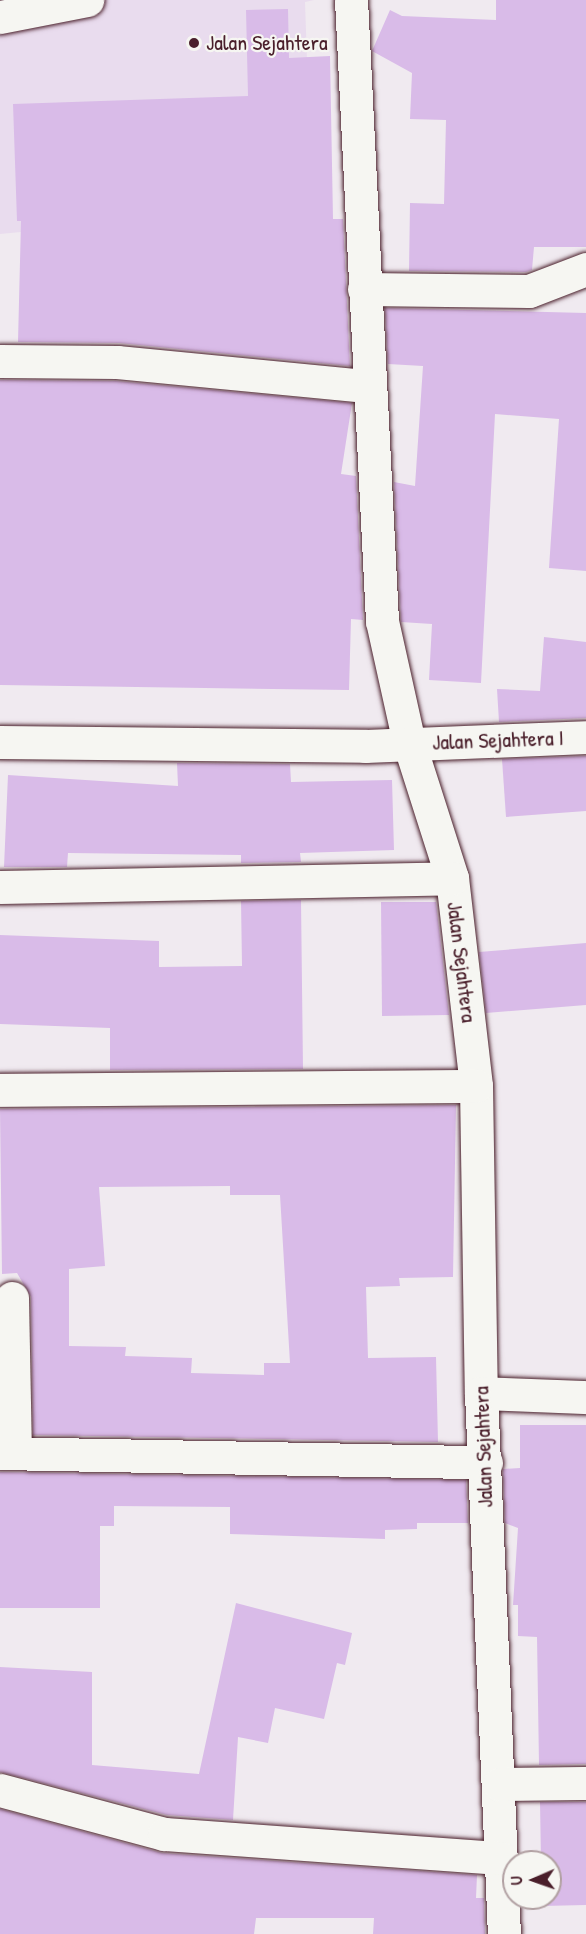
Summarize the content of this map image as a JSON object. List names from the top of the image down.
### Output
{
  "streets": {
    "street": ["Jalan Sejahtera I", "Jalan Sejahtera"]
  },
  "crossings": [
    ["Jalan Sejahtera I", "Jalan Sejahtera"]
  ],
  "places": ["Jalan Sejahtera"],
  "north": "left"
}
